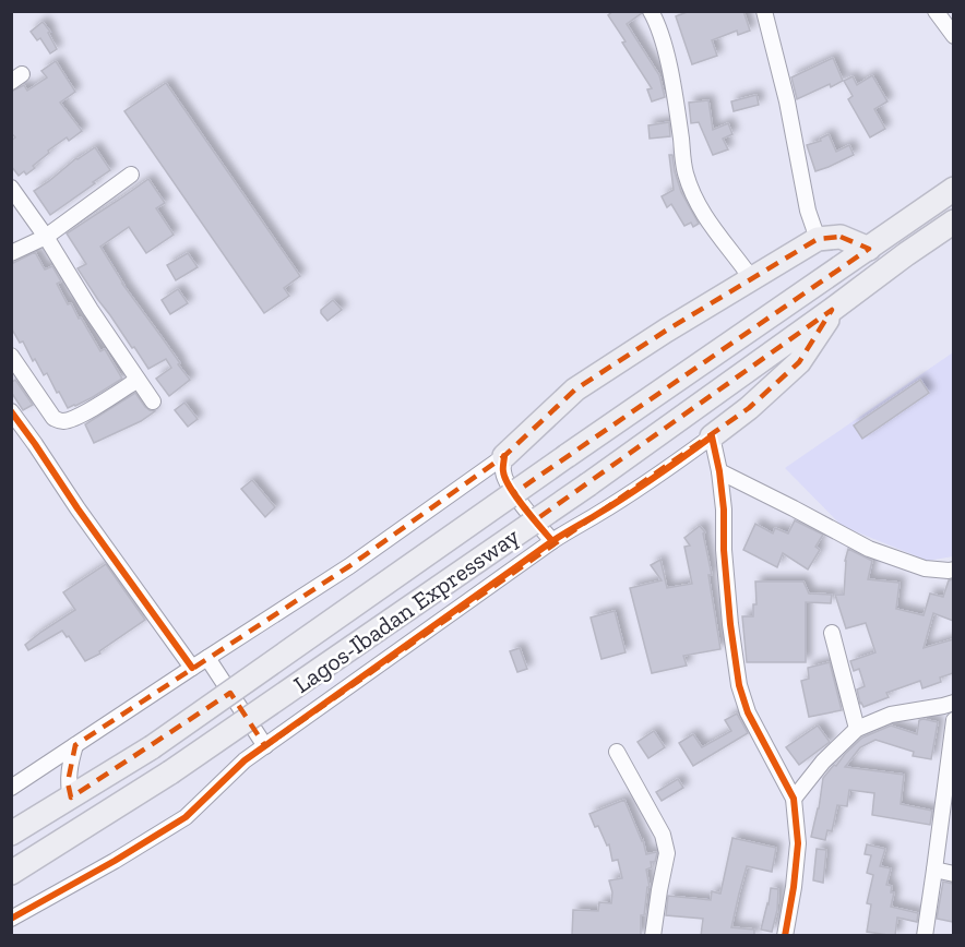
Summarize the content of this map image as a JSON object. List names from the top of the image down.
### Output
{
  "streets": {
    "highway": ["Lagos-Ibadan Expressway"]
  }
}
